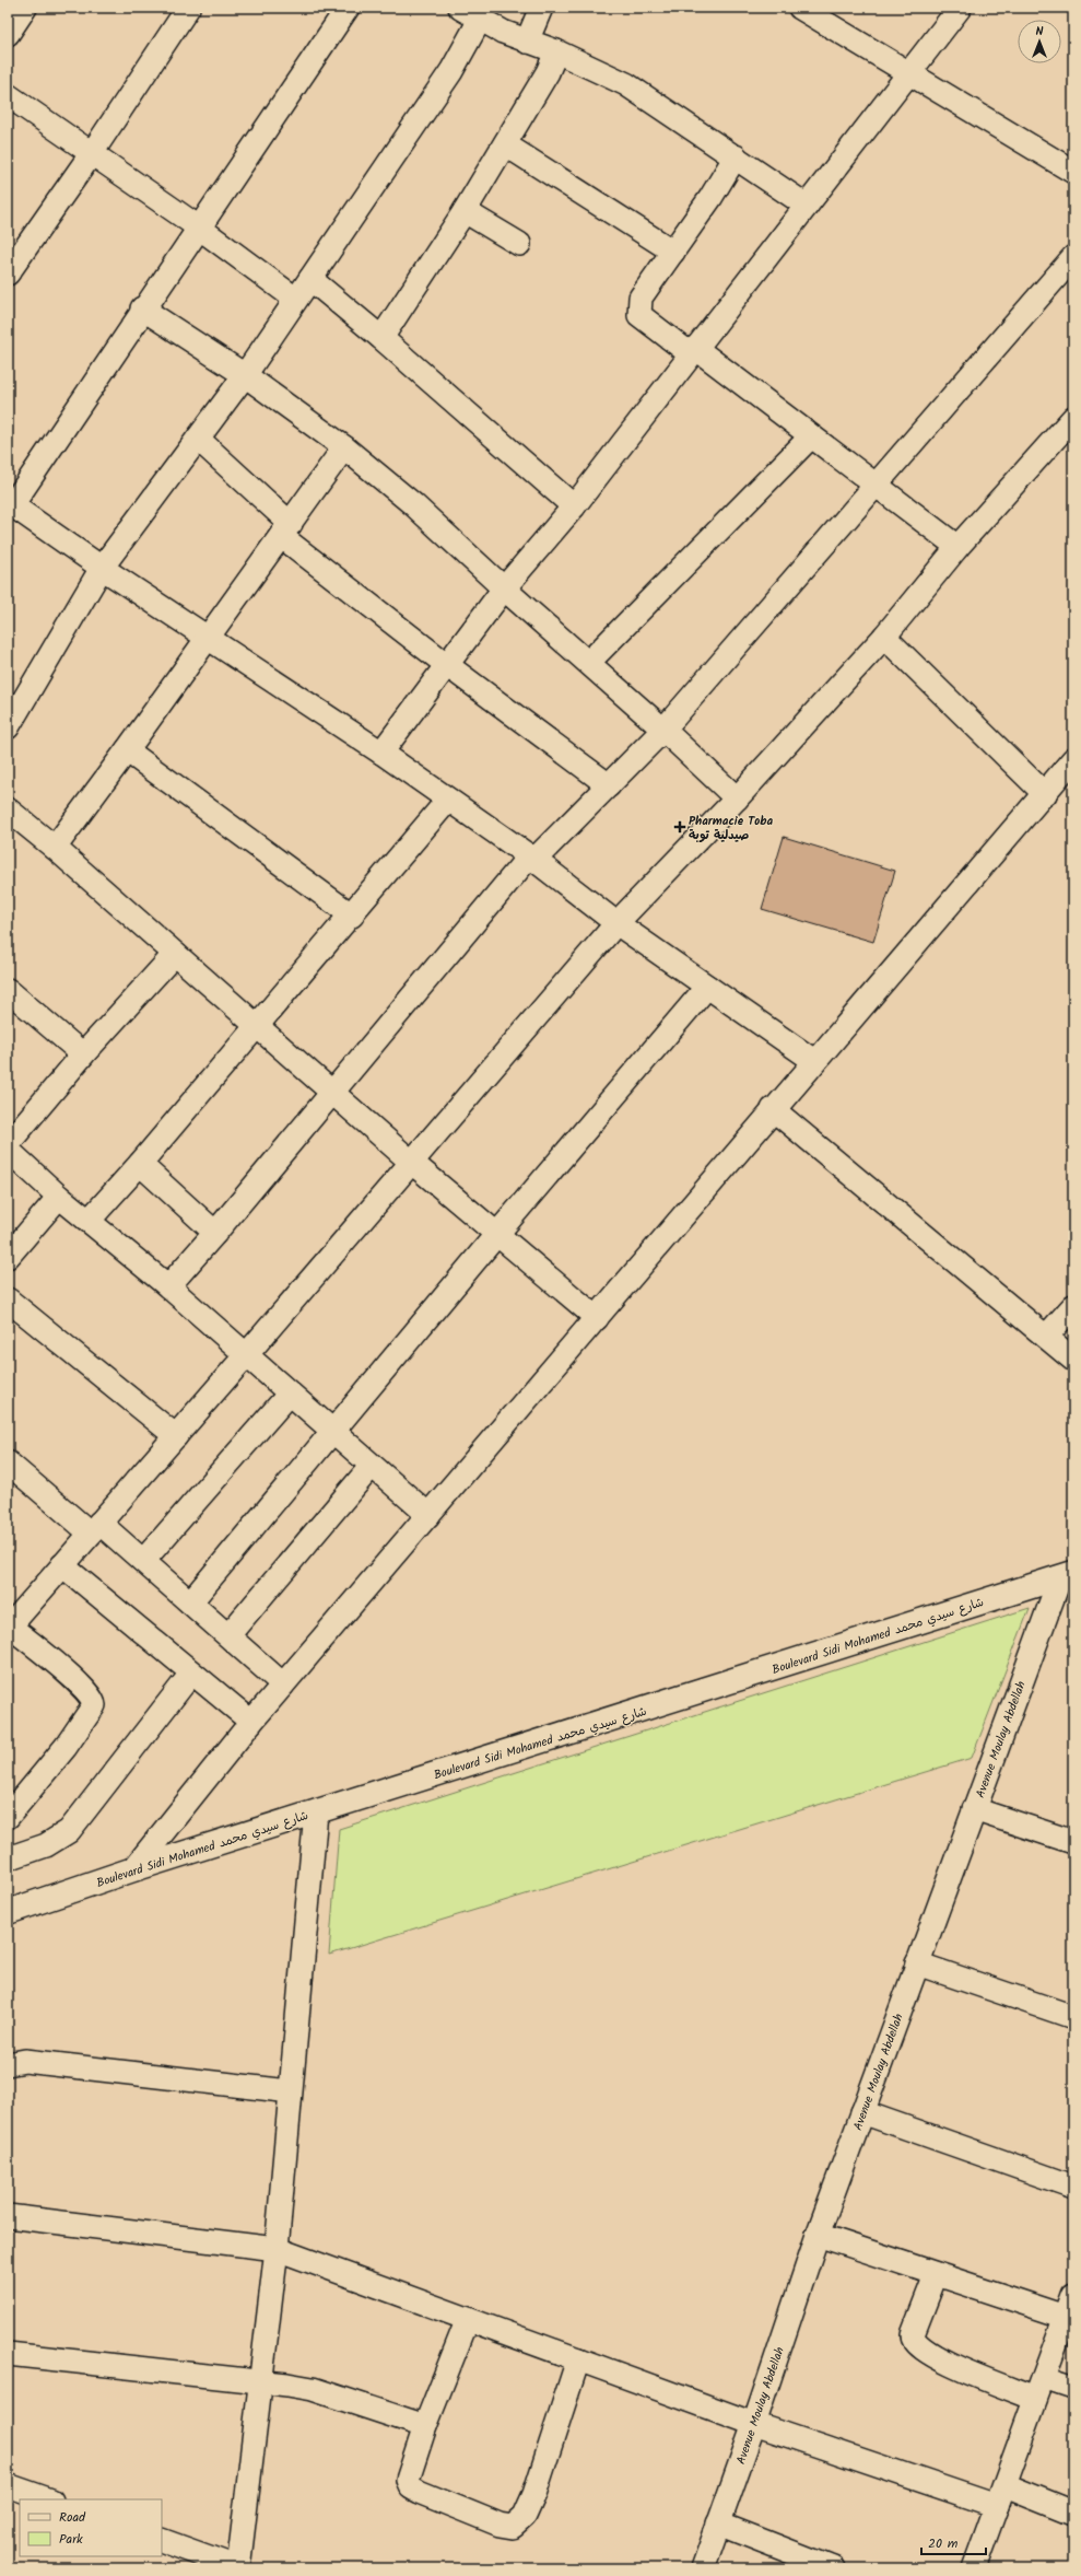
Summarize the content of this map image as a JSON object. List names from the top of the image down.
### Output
{
  "streets": {
    "main road": ["Boulevard Sidi Mohamed شارع سيدي محمد"],
    "street": ["Avenue Moulay Abdellah"]
  },
  "crossings": [
    ["Boulevard Sidi Mohamed شارع سيدي محمد", "Avenue Moulay Abdellah"]
  ],
  "places": {
    "health": ["Pharmacie Toba صيدلية توبة"]
  },
  "legend": ["Road", "Park"],
  "scale_bar": "20 m",
  "north": "top"
}
